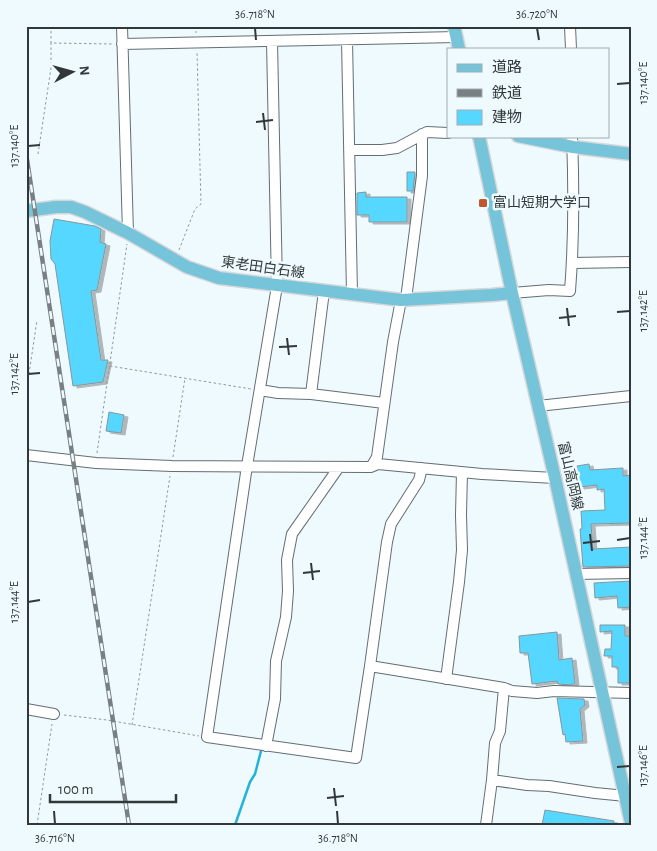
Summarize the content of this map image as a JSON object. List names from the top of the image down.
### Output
{
  "streets": {
    "main road": ["東老田白石線", "富山高岡線"]
  },
  "crossings": [
    ["東老田白石線", "富山高岡線"]
  ],
  "places": {
    "transit": ["富山短期大学口"]
  },
  "legend": ["道路", "鉄道", "建物"],
  "scale_bar": "100 m",
  "north": "right",
  "coordinates": [
    "36.718°N",
    "36.720°N",
    "137.140°E",
    "137.142°E",
    "137.144°E",
    "137.146°E",
    "36.716°N"
  ]
}
